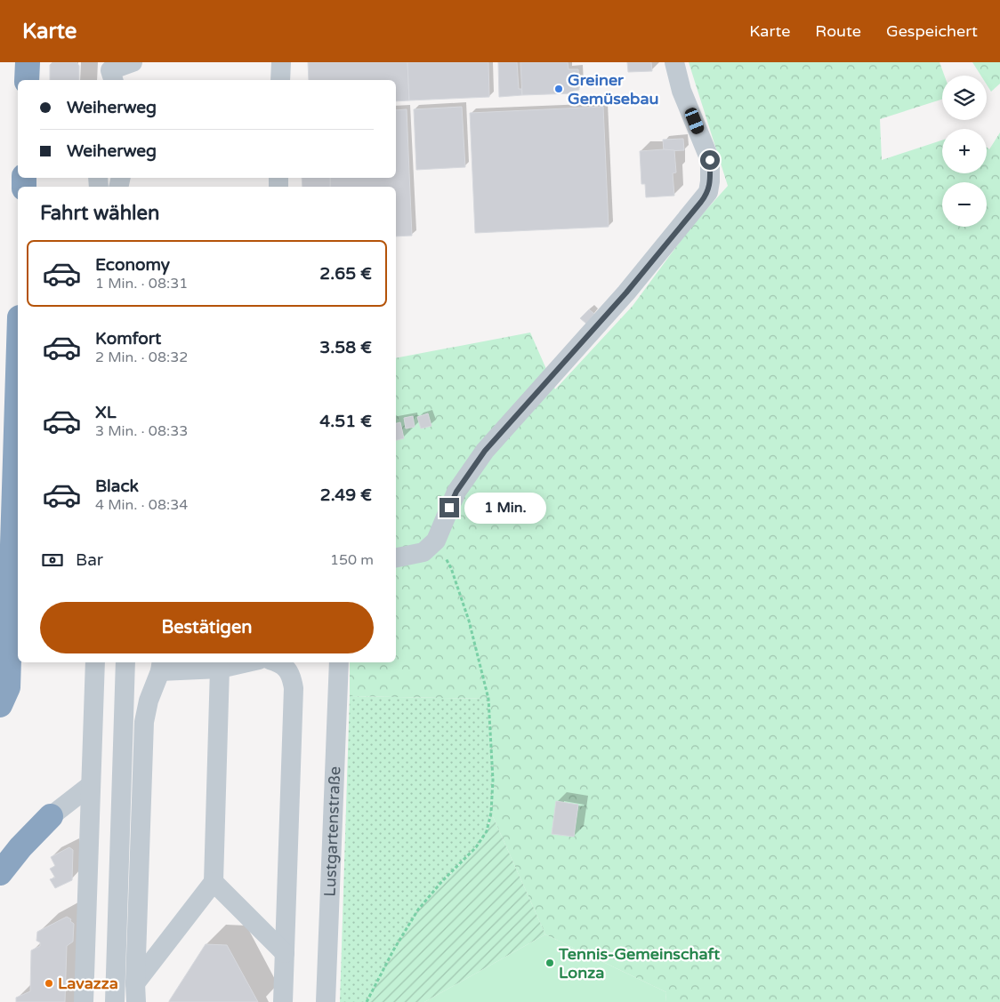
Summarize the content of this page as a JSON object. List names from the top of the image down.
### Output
{
  "streets": {
    "street": ["Lustgartenstraße"]
  },
  "places": ["Greiner Gemüsebau", "Tennis-Gemeinschaft Lonza", "Lavazza"],
  "page": {
    "header": "Karte",
    "nav": ["Karte", "Route", "Gespeichert"],
    "map_buttons": ["+", "−"],
    "banner": ["Weiherweg", "Weiherweg"],
    "heading": "Fahrt wählen",
    "list": [
      {
        "name": "Economy",
        "note": "1 Min. · 08:31",
        "value": "2.65 €"
      },
      {
        "name": "Komfort",
        "note": "2 Min. · 08:32",
        "value": "3.58 €"
      },
      {
        "name": "XL",
        "note": "3 Min. · 08:33",
        "value": "4.51 €"
      },
      {
        "name": "Black",
        "note": "4 Min. · 08:34",
        "value": "2.49 €"
      }
    ],
    "bubble": "1 Min.",
    "pay": ["Bar", "150 m"],
    "buttons": "Bestätigen"
  }
}
